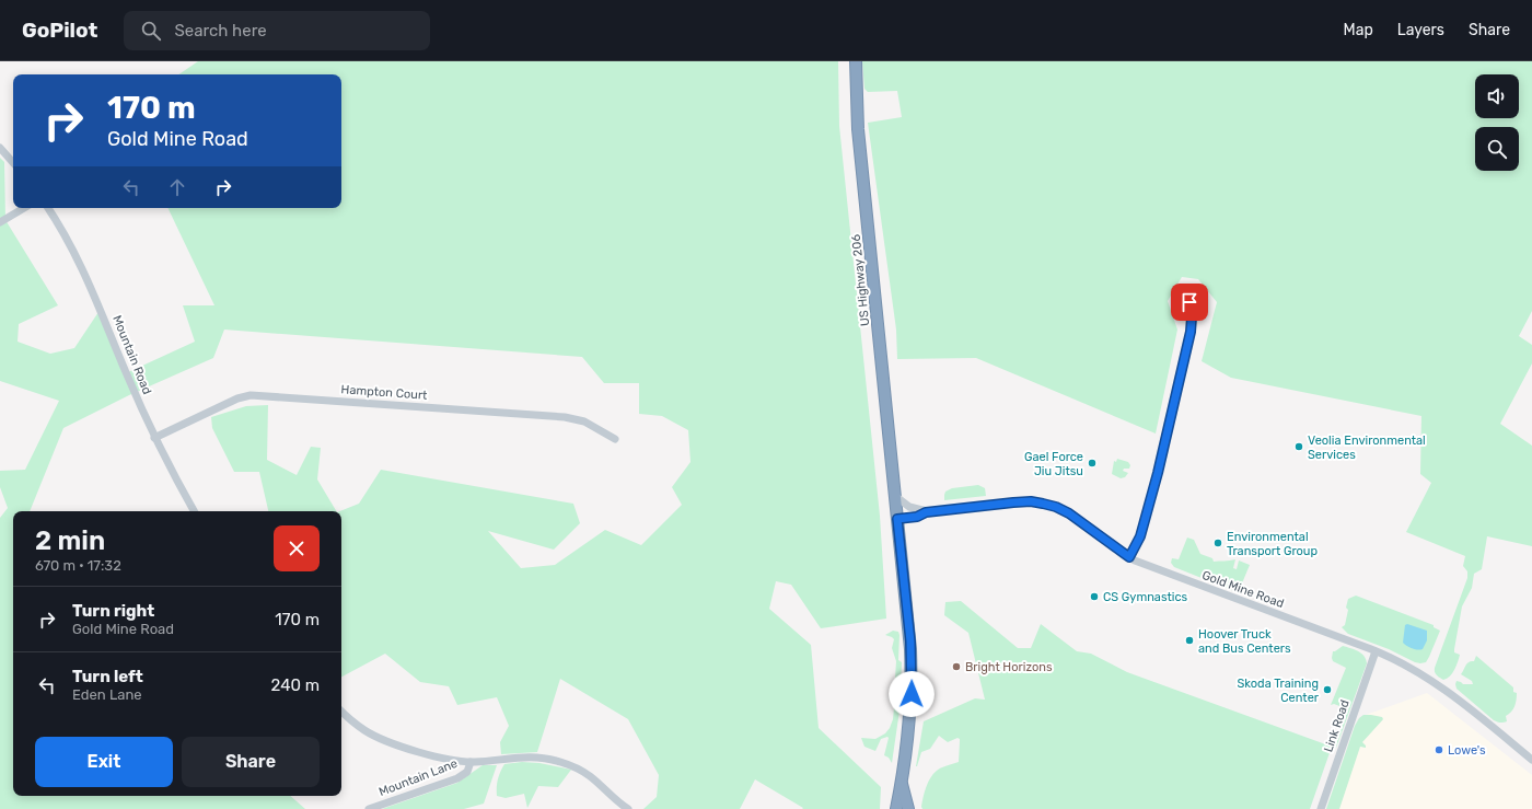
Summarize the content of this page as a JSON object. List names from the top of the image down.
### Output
{
  "streets": {
    "highway": ["US Highway 206"],
    "street": [
      "Mountain Road",
      "Hampton Court",
      "Gold Mine Road",
      "Link Road",
      "Mountain Lane"
    ]
  },
  "crossings": [
    ["US Highway 206", "Gold Mine Road"],
    ["Mountain Road", "Hampton Court"],
    ["Gold Mine Road", "Link Road"]
  ],
  "places": [
    "Veolia Environmental Services",
    "Gael Force Jiu Jitsu",
    "Environmental Transport Group",
    "CS Gymnastics",
    "Hoover Truck and Bus Centers",
    "Bright Horizons",
    "Skoda Training Center",
    "Lowe's"
  ],
  "page": {
    "header": "GoPilot",
    "search": "Search here",
    "nav": ["Map", "Layers", "Share"],
    "turn": ["170 m", "Gold Mine Road"],
    "heading": ["2 min", "670 m · 17:32"],
    "list": [
      {
        "name": "Turn right",
        "note": "Gold Mine Road",
        "value": "170 m"
      },
      {
        "name": "Turn left",
        "note": "Eden Lane",
        "value": "240 m"
      }
    ],
    "buttons": ["Exit", "Share"]
  }
}
